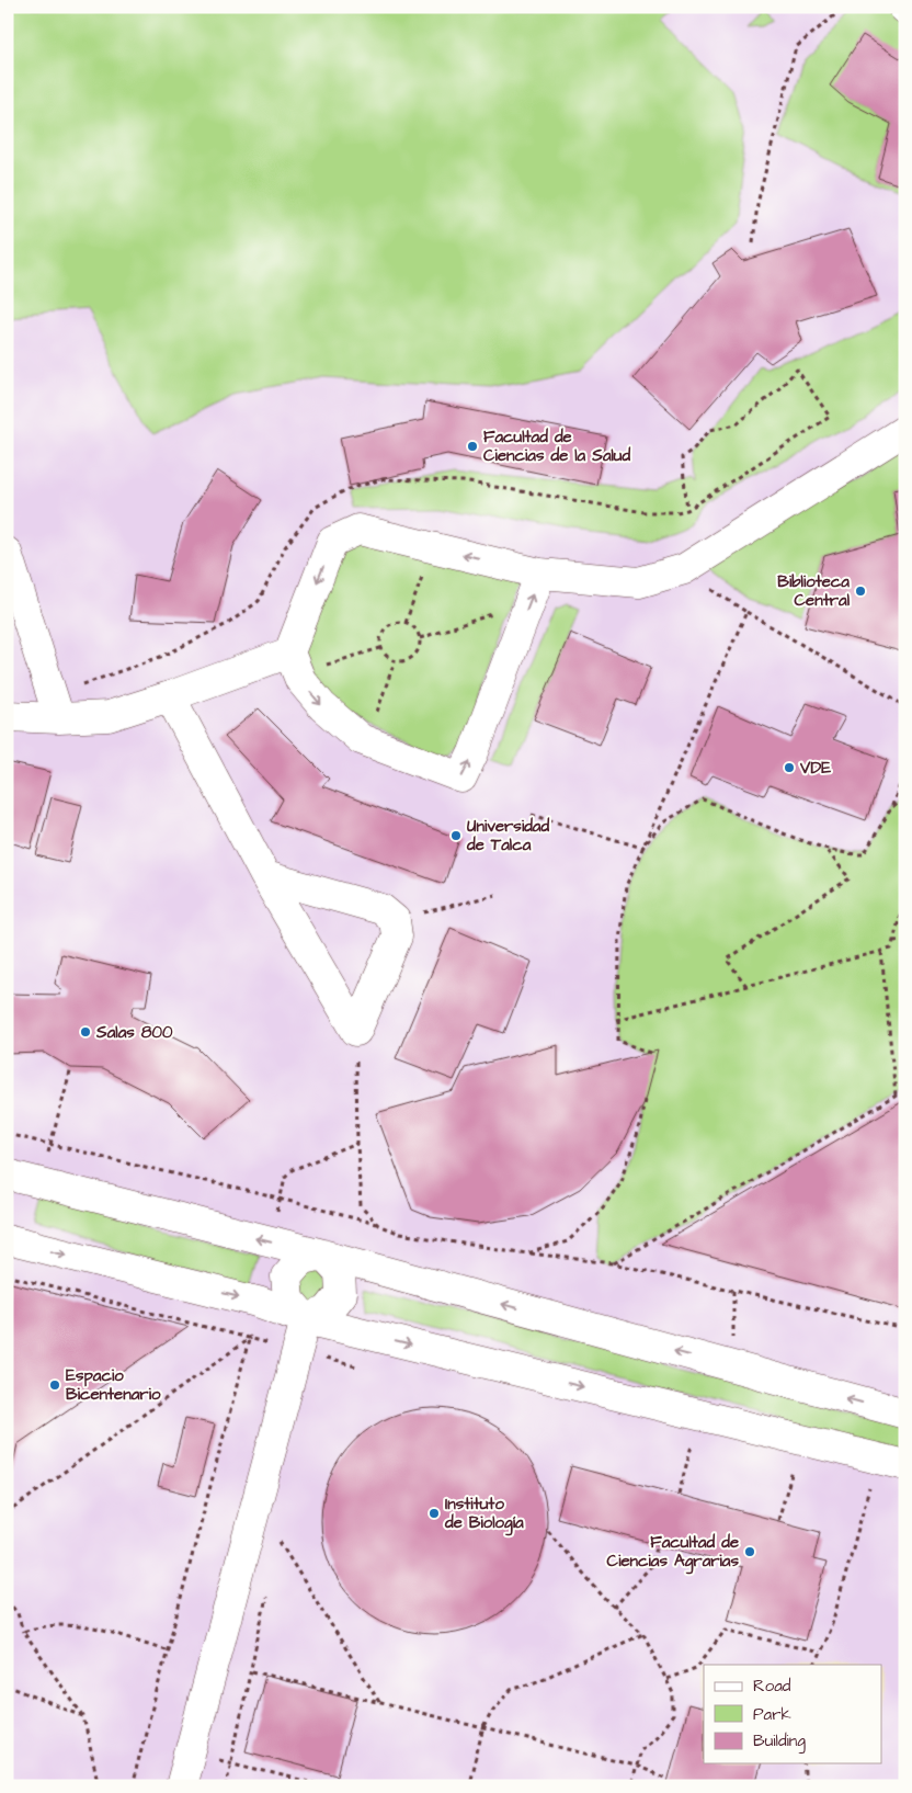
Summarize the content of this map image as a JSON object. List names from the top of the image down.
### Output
{
  "places": [
    "Facultad de Ciencias de la Salud",
    "Biblioteca Central",
    "VDE",
    "Universidad de Talca",
    "Salas 800",
    "Espacio Bicentenario",
    "Instituto de Biología",
    "Facultad de Ciencias Agrarias"
  ],
  "legend": ["Road", "Park", "Building"]
}
